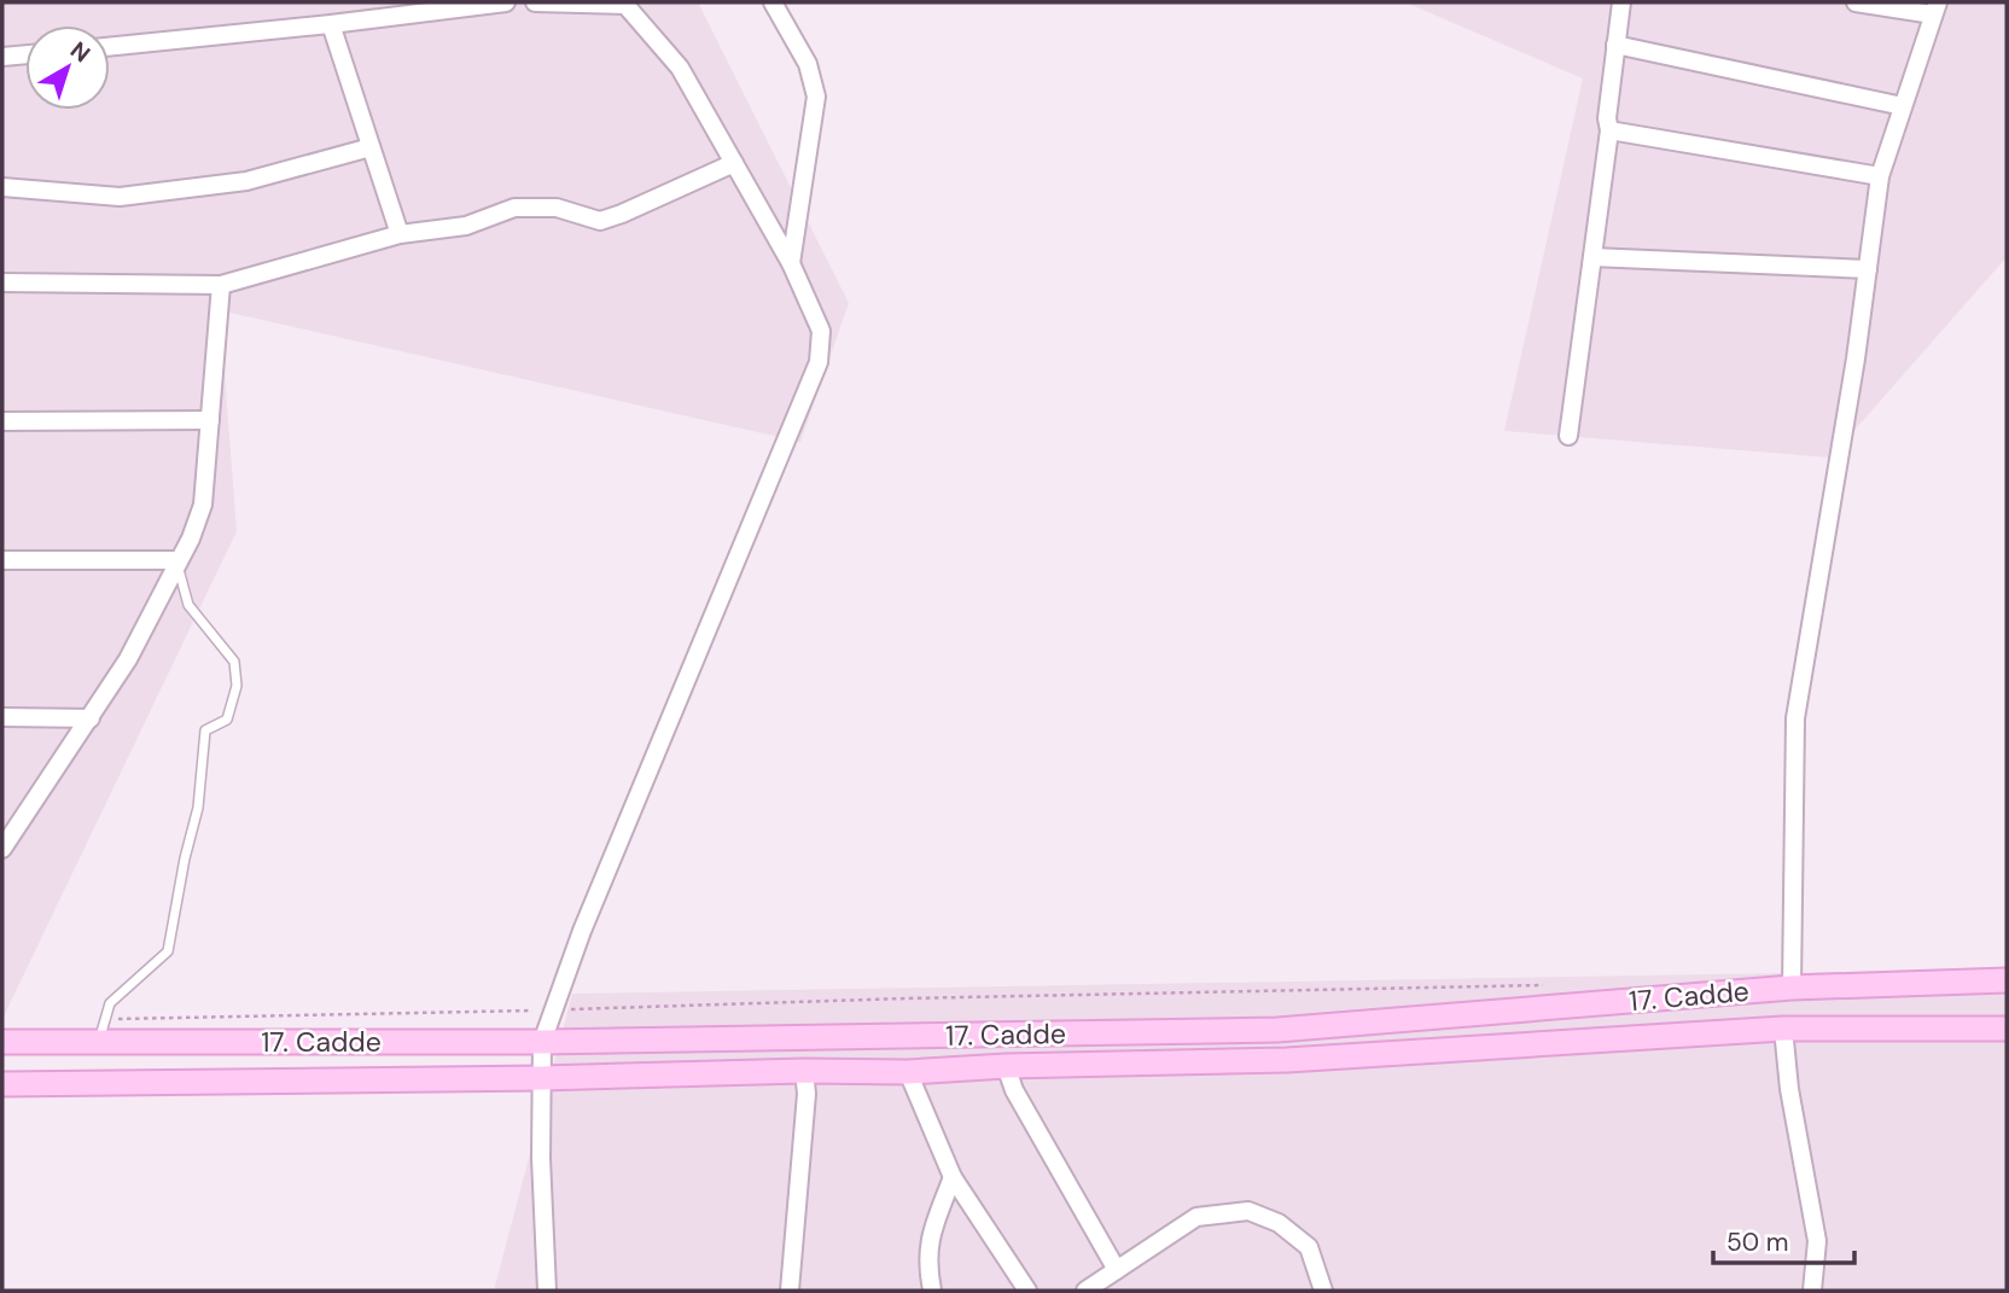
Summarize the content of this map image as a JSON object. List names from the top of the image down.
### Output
{
  "streets": {
    "street": ["17. Cadde"]
  },
  "scale_bar": "50 m",
  "north": "top right"
}
